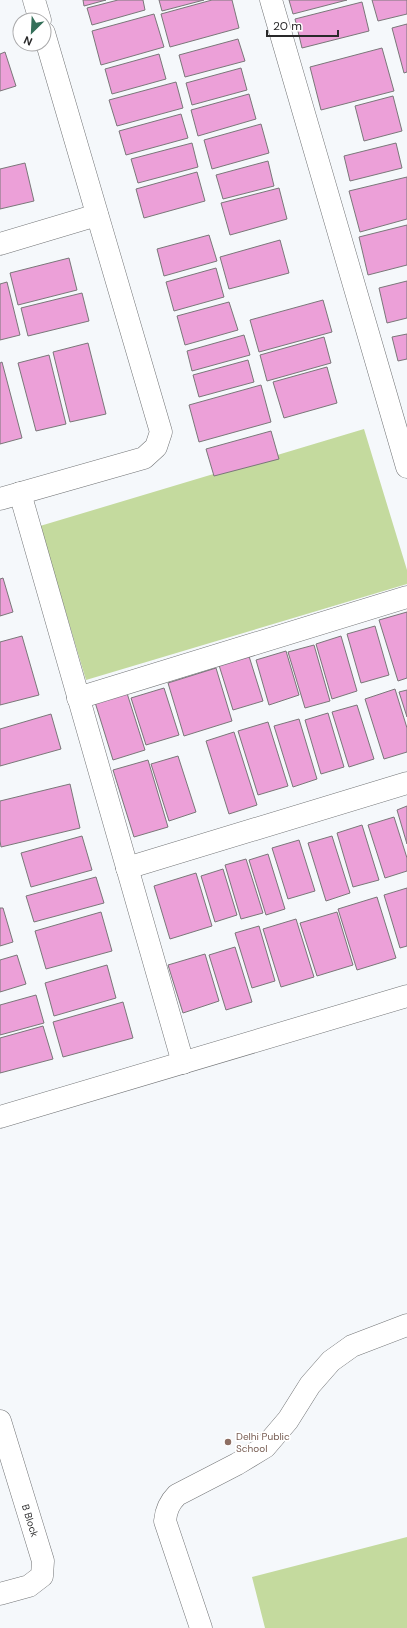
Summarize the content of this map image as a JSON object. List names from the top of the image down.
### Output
{
  "streets": {
    "street": ["B Block"]
  },
  "places": ["Delhi Public School"],
  "scale_bar": "20 m",
  "north": "bottom left"
}
